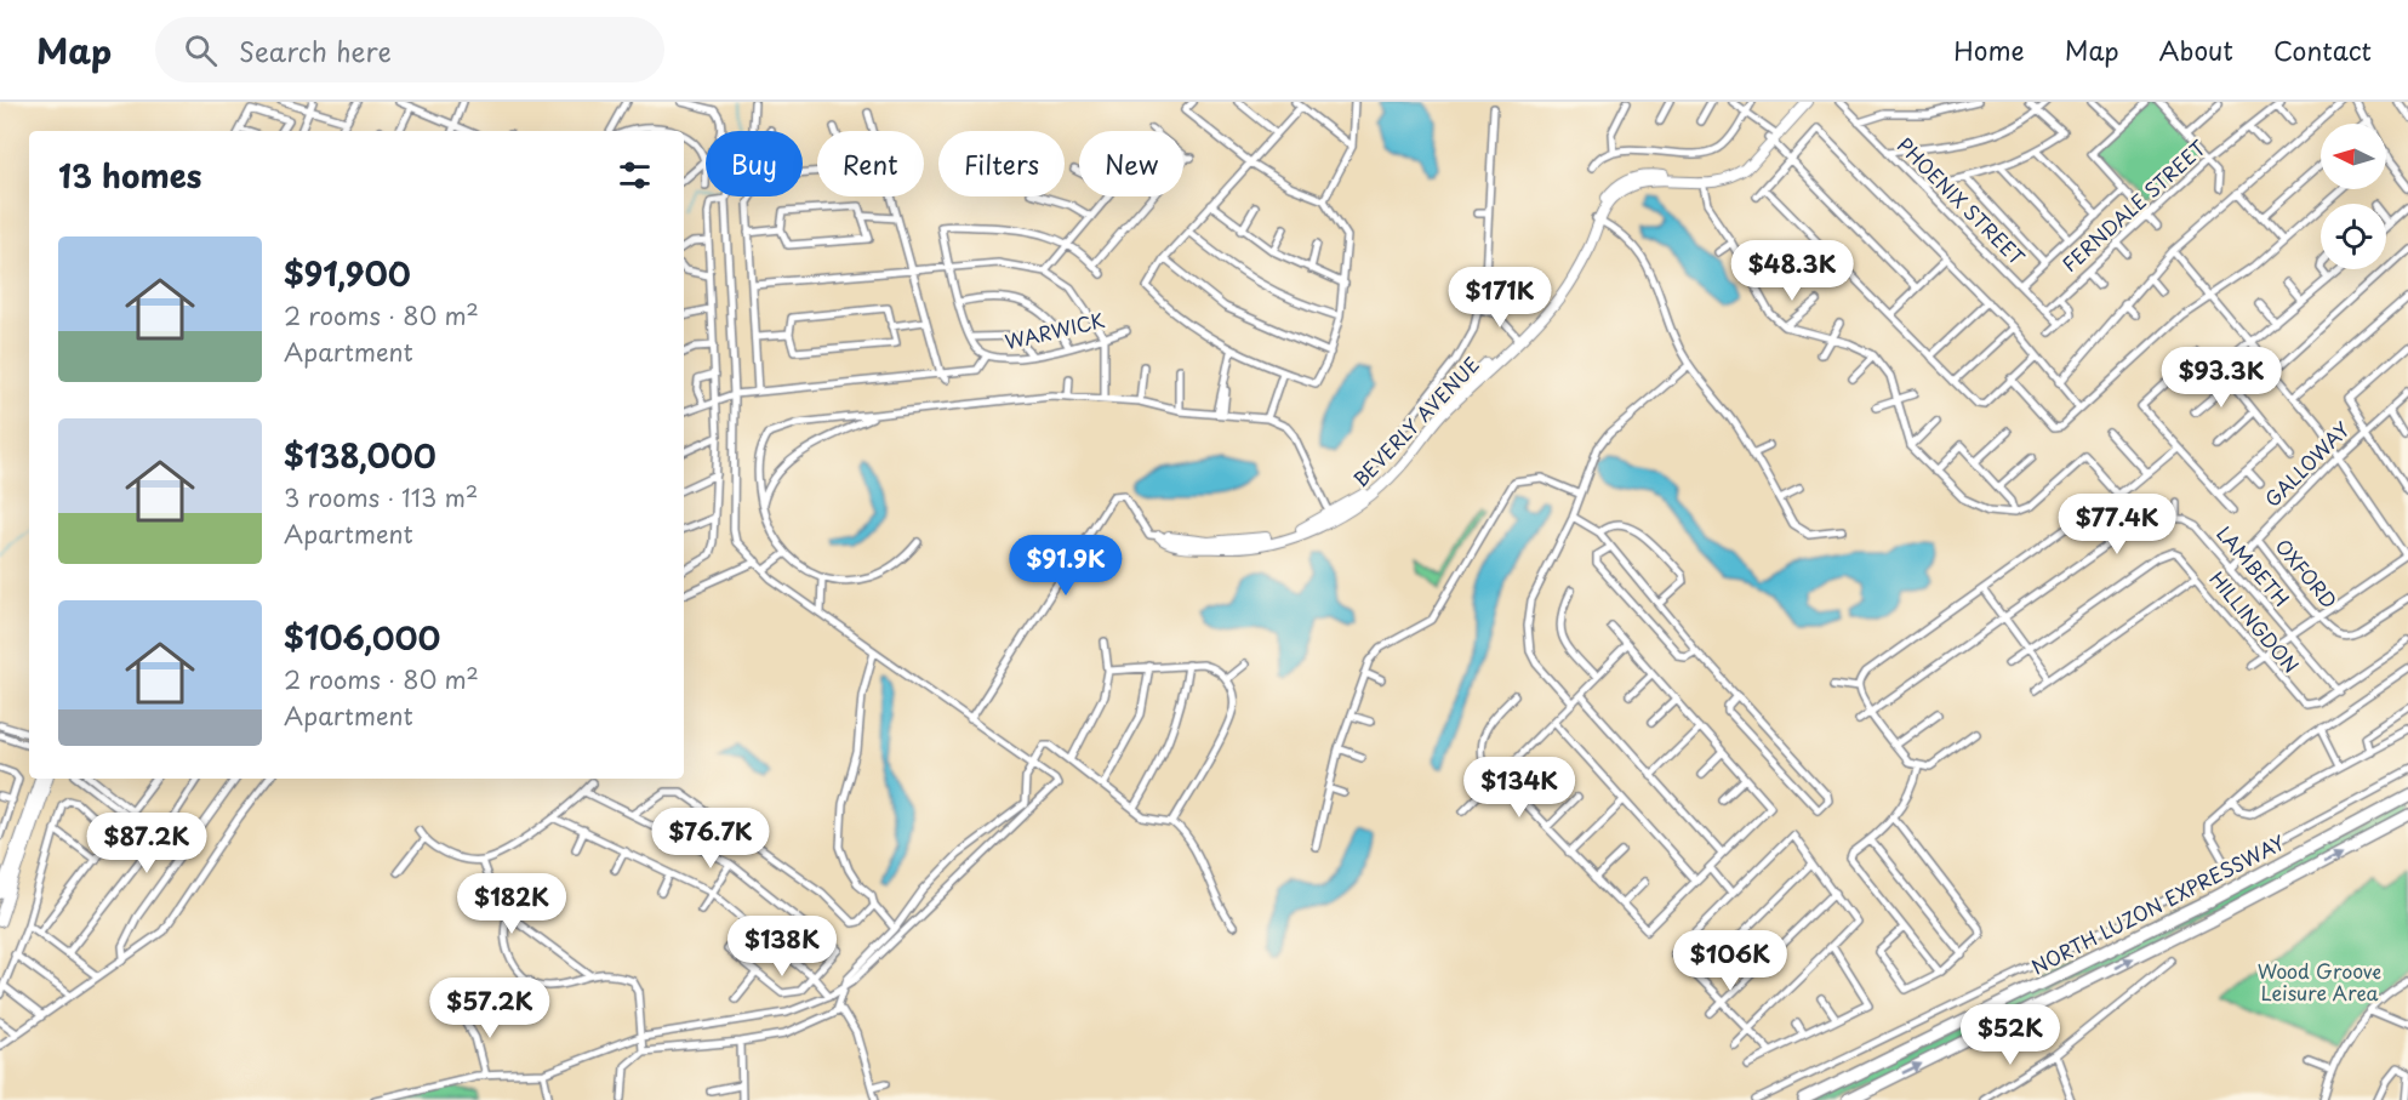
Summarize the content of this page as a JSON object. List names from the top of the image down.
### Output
{
  "streets": {
    "highway": ["NORTH LUZON EXPRESSWAY"],
    "street": [
      "PHOENIX STREET",
      "FERNDALE STREET",
      "WARWICK",
      "BEVERLY AVENUE",
      "GALLOWAY",
      "LAMBETH",
      "OXFORD",
      "HILLINGDON"
    ]
  },
  "crossings": [
    ["PHOENIX STREET", "FERNDALE STREET"],
    ["GALLOWAY", "LAMBETH"],
    ["GALLOWAY", "OXFORD"],
    ["LAMBETH", "HILLINGDON"]
  ],
  "parks": ["Wood Groove Leisure Area"],
  "north": "left",
  "page": {
    "header": "Map",
    "search": "Search here",
    "nav": [
      "Home",
      "Map",
      "About",
      "Contact"
    ],
    "chip": [
      "Buy",
      "Rent",
      "Filters",
      "New"
    ],
    "heading": "13 homes",
    "list": [
      {
        "name": "$91,900",
        "note": "2 rooms · 80 m² · Apartment"
      },
      {
        "name": "$138,000",
        "note": "3 rooms · 113 m² · Apartment"
      },
      {
        "name": "$106,000",
        "note": "2 rooms · 80 m² · Apartment"
      }
    ],
    "price": [
      "$48.3K",
      "$171K",
      "$93.3K",
      "$77.4K",
      "$91.9K",
      "$134K",
      "$76.7K",
      "$87.2K",
      "$182K",
      "$138K",
      "$106K",
      "$57.2K",
      "$52K"
    ]
  }
}
